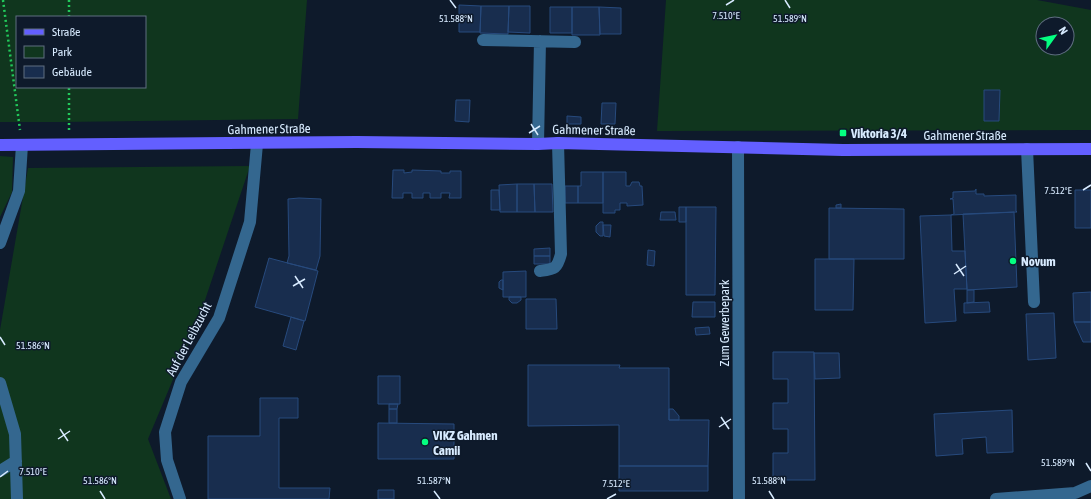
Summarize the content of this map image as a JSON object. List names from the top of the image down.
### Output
{
  "streets": {
    "main road": ["Gahmener Straße"],
    "street": ["Zum Gewerbepark", "Auf der Leibzucht"]
  },
  "crossings": [
    ["Gahmener Straße", "Zum Gewerbepark"],
    ["Gahmener Straße", "Auf der Leibzucht"]
  ],
  "places": {
    "transit": ["Viktoria 3/4"],
    "other": ["Novum", "VIKZ Gahmen Camii"]
  },
  "legend": ["Straße", "Park", "Gebäude"],
  "north": "top right",
  "coordinates": [
    "7.510°E",
    "51.588°N",
    "51.589°N",
    "7.512°E",
    "51.586°N",
    "51.587°N"
  ]
}
